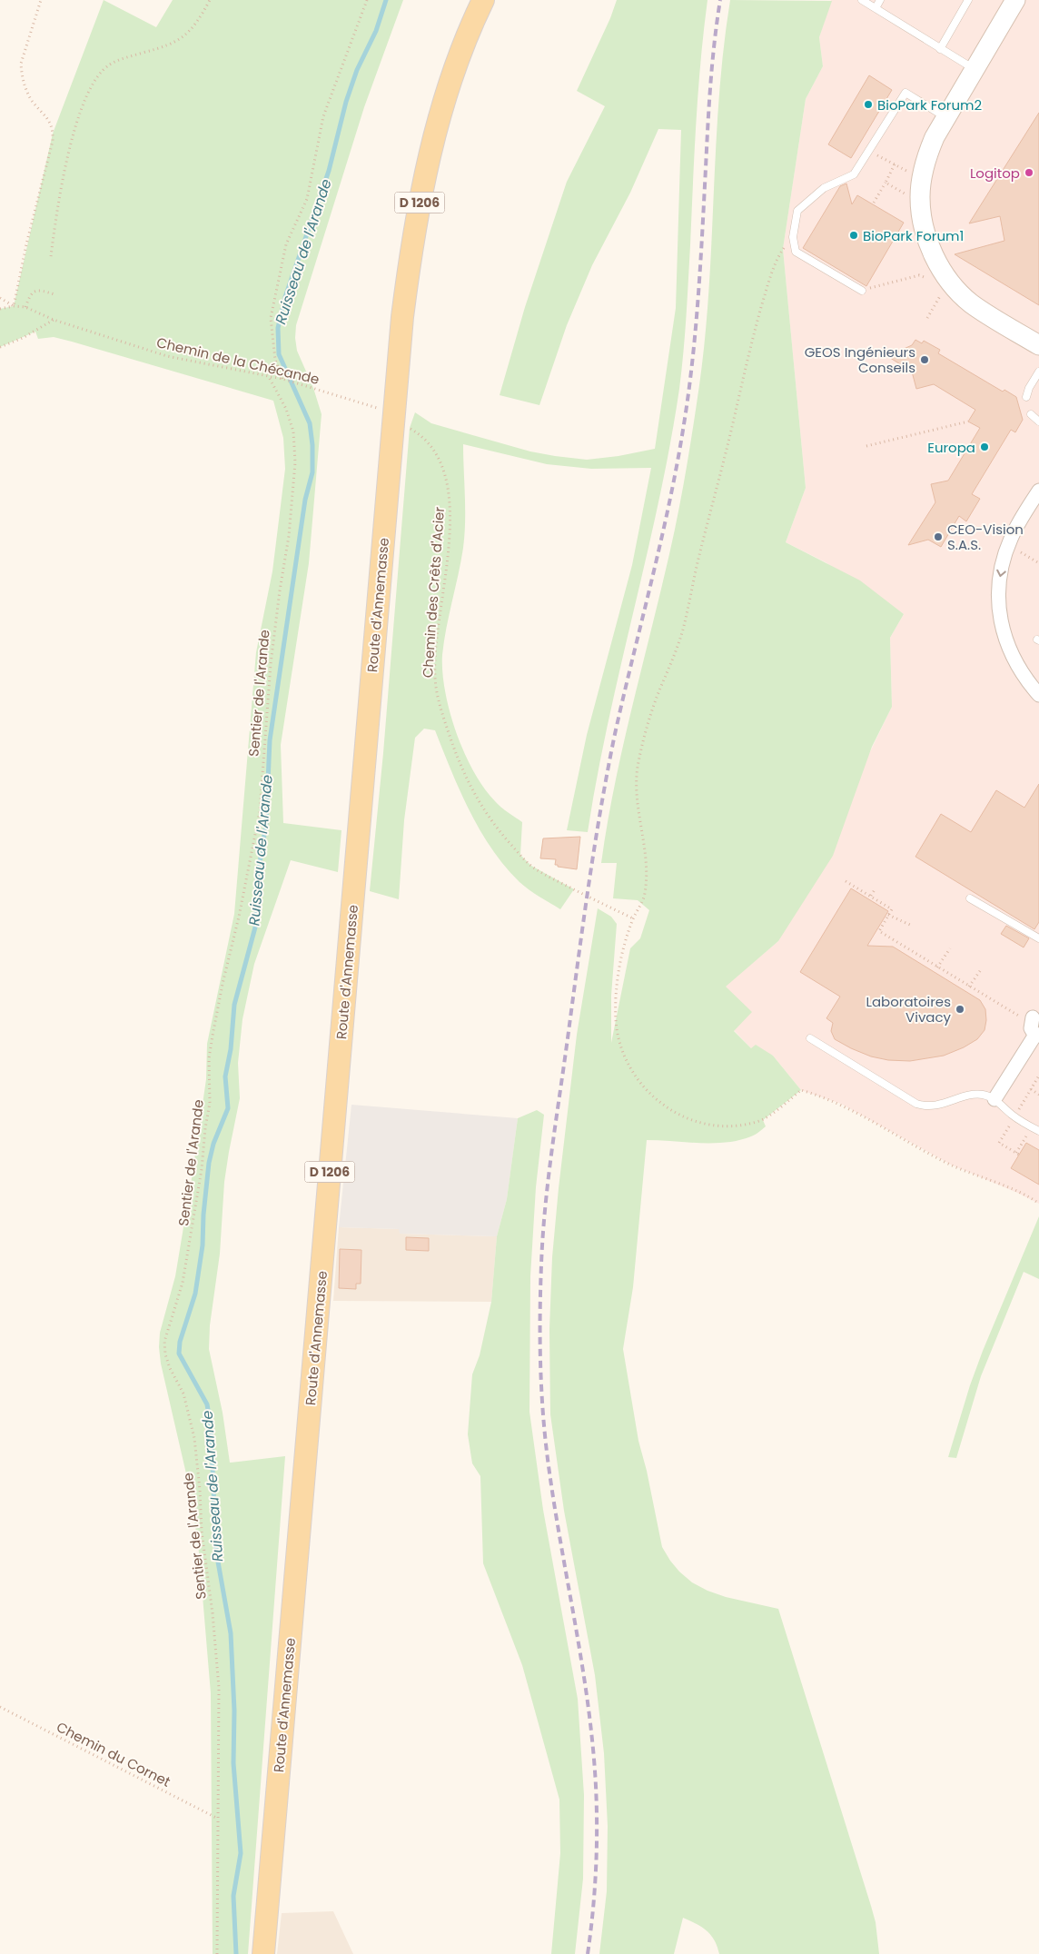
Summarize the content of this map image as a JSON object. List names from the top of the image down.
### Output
{
  "streets": {
    "main road": ["D 1206", "Route d'Annemasse"],
    "path": [
      "Chemin de la Chécande",
      "Chemin des Crêts d'Acier",
      "Sentier de l'Arande",
      "Chemin du Cornet"
    ]
  },
  "crossings": [
    ["Chemin de la Chécande", "Chemin des Crêts d'Acier"],
    ["Chemin de la Chécande", "Route d'Annemasse"],
    ["Chemin de la Chécande", "Sentier de l'Arande"],
    ["Chemin des Crêts d'Acier", "Route d'Annemasse"],
    ["Sentier de l'Arande", "Chemin du Cornet"]
  ],
  "water": ["Ruisseau de l'Arande"],
  "places": [
    "BioPark Forum2",
    "Logitop",
    "BioPark Forum1",
    "GEOS Ingénieurs Conseils",
    "Europa",
    "CEO-Vision S.A.S.",
    "Laboratoires Vivacy"
  ]
}
